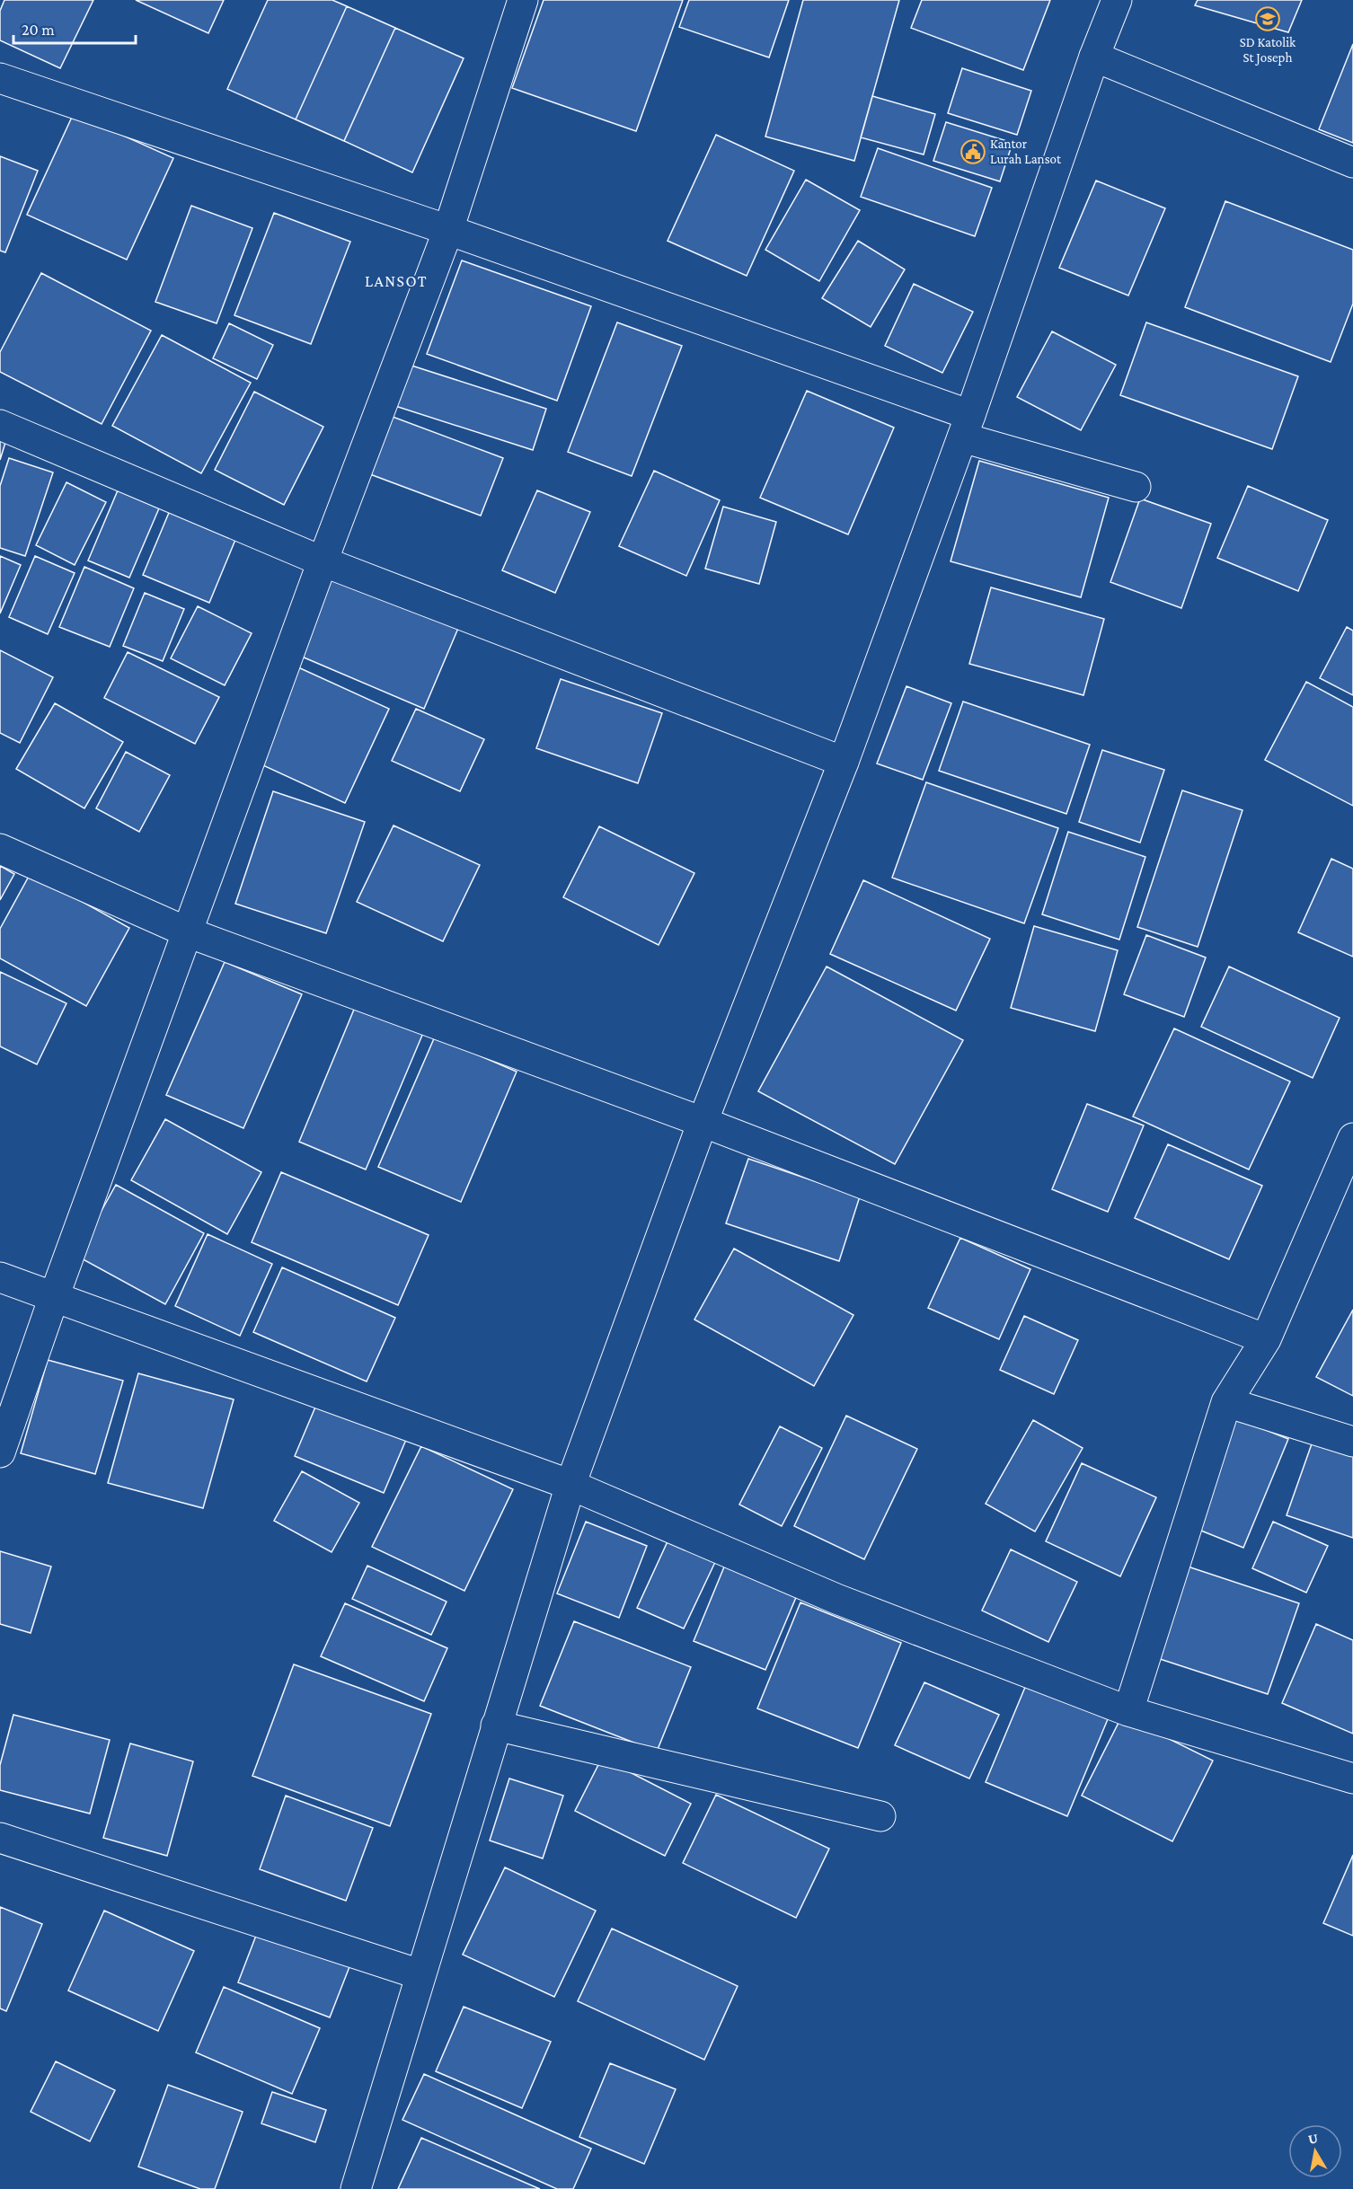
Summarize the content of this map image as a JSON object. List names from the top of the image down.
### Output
{
  "districts": ["LANSOT"],
  "places": {
    "school or university": ["SD Katolik St Joseph"],
    "public building": ["Kantor Lurah Lansot"]
  },
  "scale_bar": "20 m",
  "north": "top"
}
